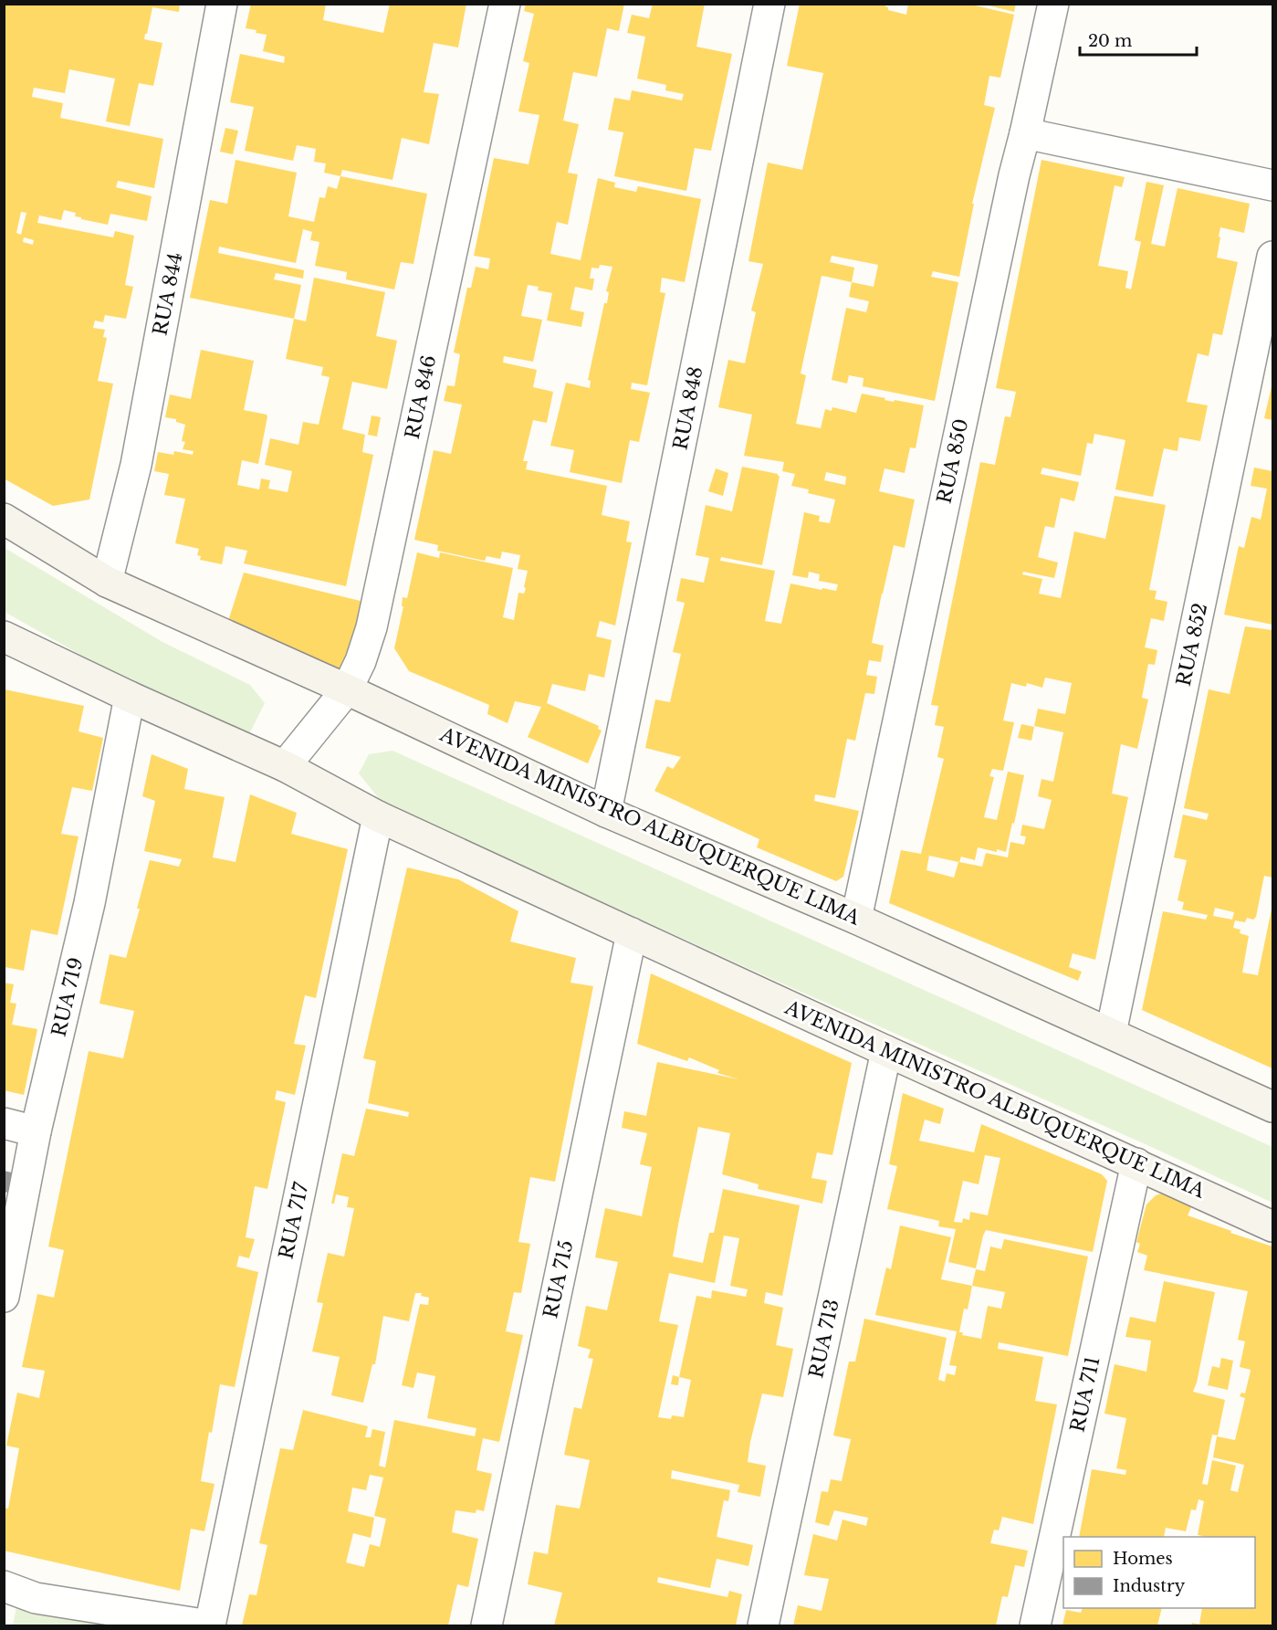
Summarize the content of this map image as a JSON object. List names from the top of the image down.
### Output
{
  "streets": {
    "street": [
      "RUA 844",
      "RUA 846",
      "RUA 848",
      "RUA 850",
      "RUA 852",
      "AVENIDA MINISTRO ALBUQUERQUE LIMA",
      "RUA 719",
      "RUA 717",
      "RUA 715",
      "RUA 713",
      "RUA 711"
    ]
  },
  "crossings": [
    ["RUA 844", "AVENIDA MINISTRO ALBUQUERQUE LIMA"],
    ["RUA 846", "AVENIDA MINISTRO ALBUQUERQUE LIMA"],
    ["RUA 848", "AVENIDA MINISTRO ALBUQUERQUE LIMA"],
    ["RUA 850", "AVENIDA MINISTRO ALBUQUERQUE LIMA"],
    ["RUA 852", "AVENIDA MINISTRO ALBUQUERQUE LIMA"],
    ["AVENIDA MINISTRO ALBUQUERQUE LIMA", "RUA 719"],
    ["AVENIDA MINISTRO ALBUQUERQUE LIMA", "RUA 717"],
    ["AVENIDA MINISTRO ALBUQUERQUE LIMA", "RUA 715"],
    ["AVENIDA MINISTRO ALBUQUERQUE LIMA", "RUA 713"],
    ["AVENIDA MINISTRO ALBUQUERQUE LIMA", "RUA 711"]
  ],
  "legend": ["Homes", "Industry"],
  "scale_bar": "20 m"
}
